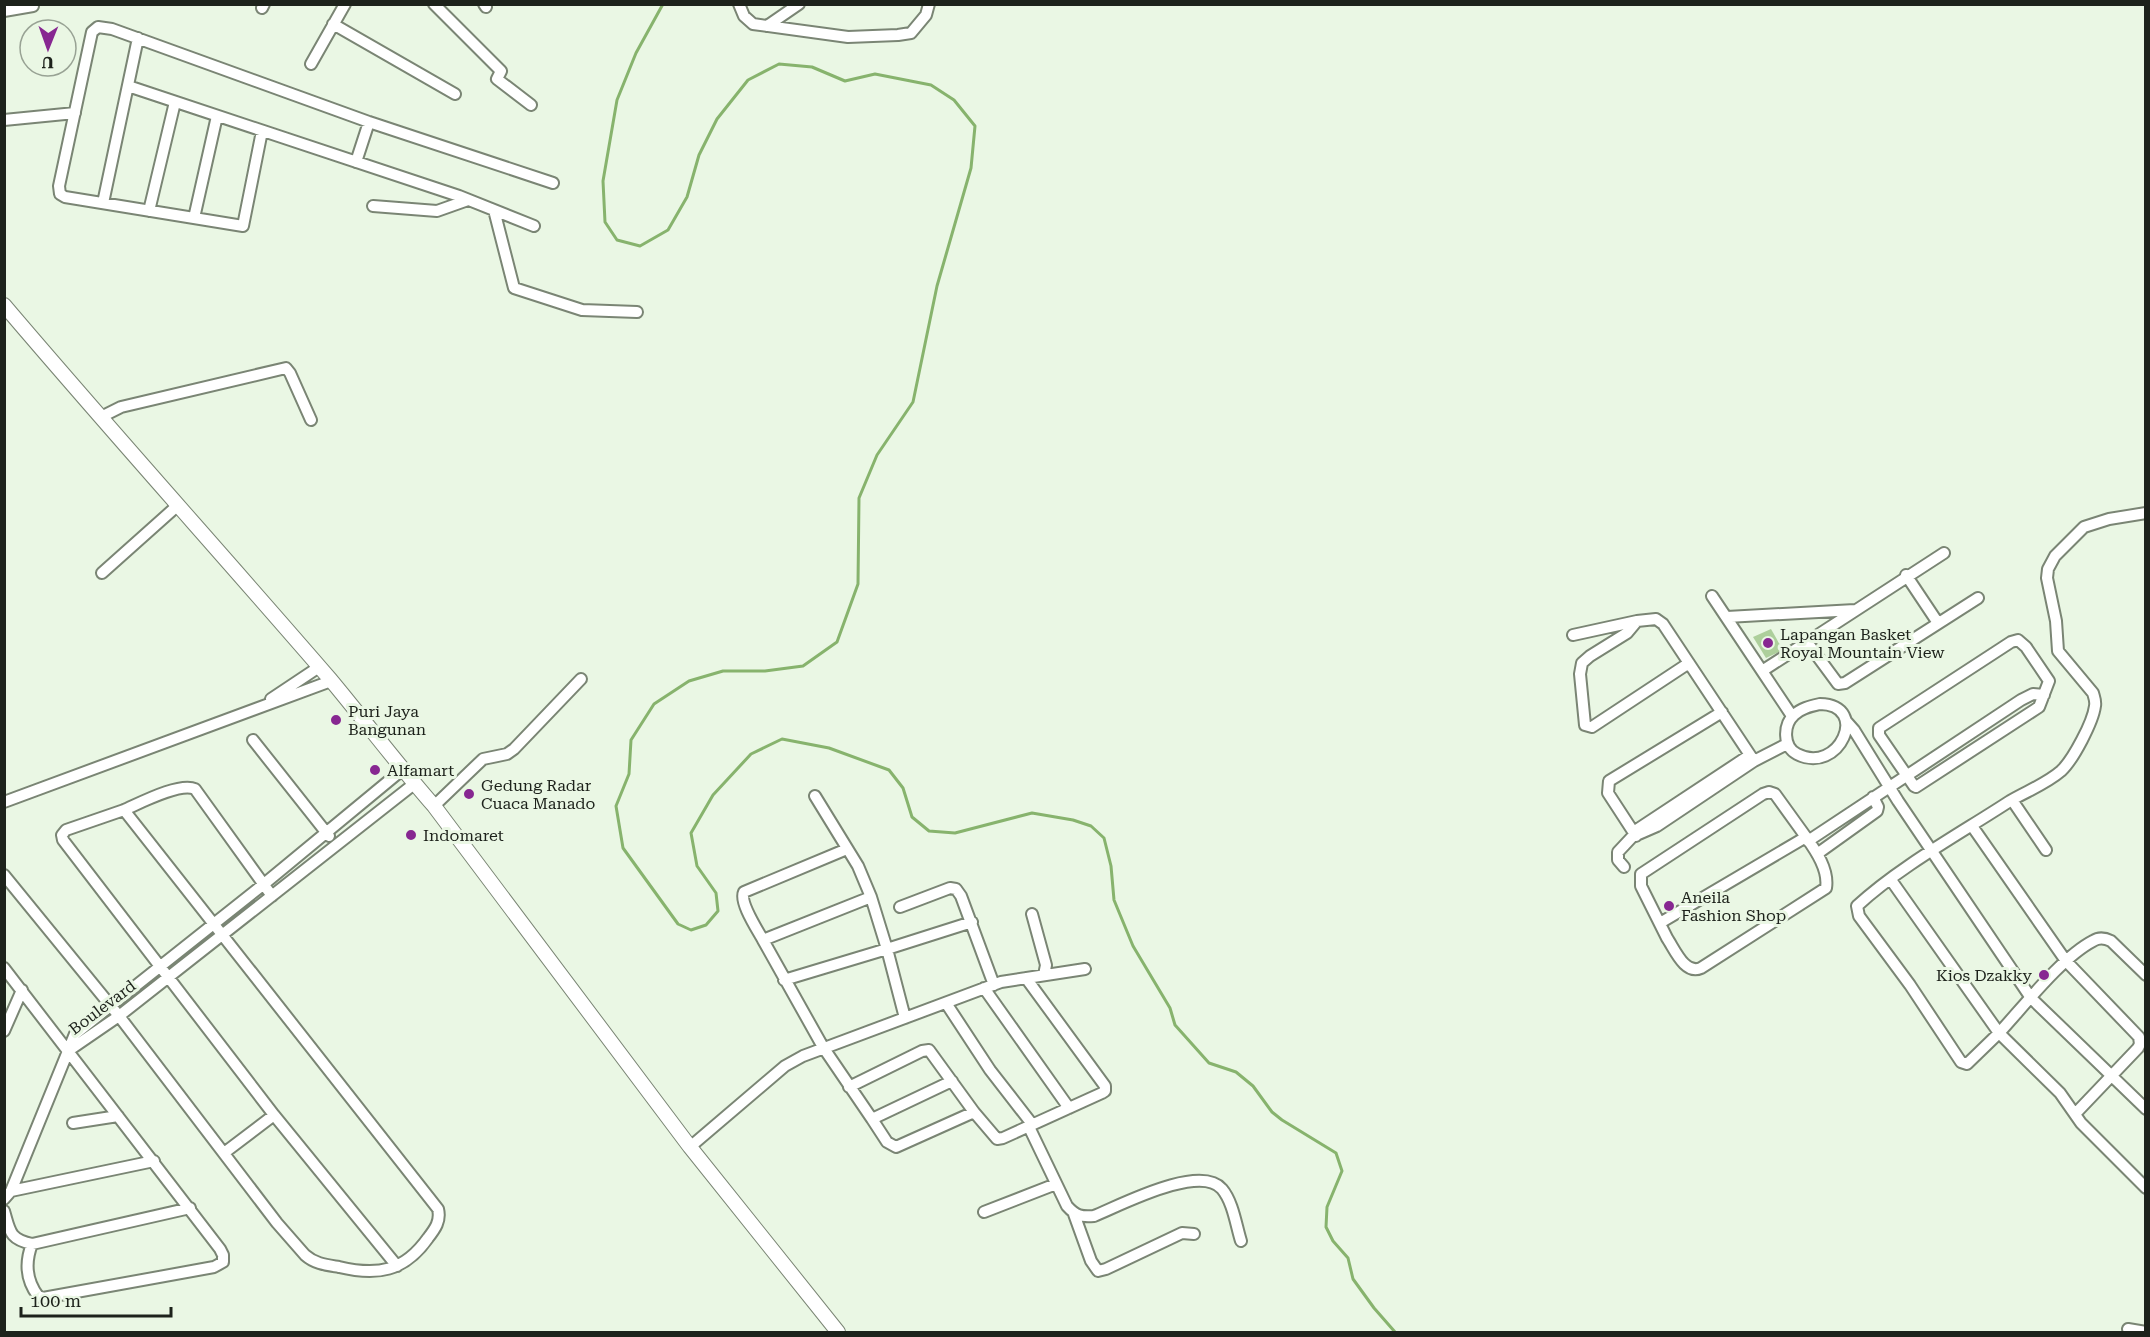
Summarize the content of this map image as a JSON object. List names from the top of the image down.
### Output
{
  "streets": {
    "street": ["Boulevard"]
  },
  "places": [
    "Lapangan Basket Royal Mountain View",
    "Puri Jaya Bangunan",
    "Alfamart",
    "Gedung Radar Cuaca Manado",
    "Indomaret",
    "Aneila Fashion Shop",
    "Kios Dzakky"
  ],
  "scale_bar": "100 m",
  "north": "bottom"
}
